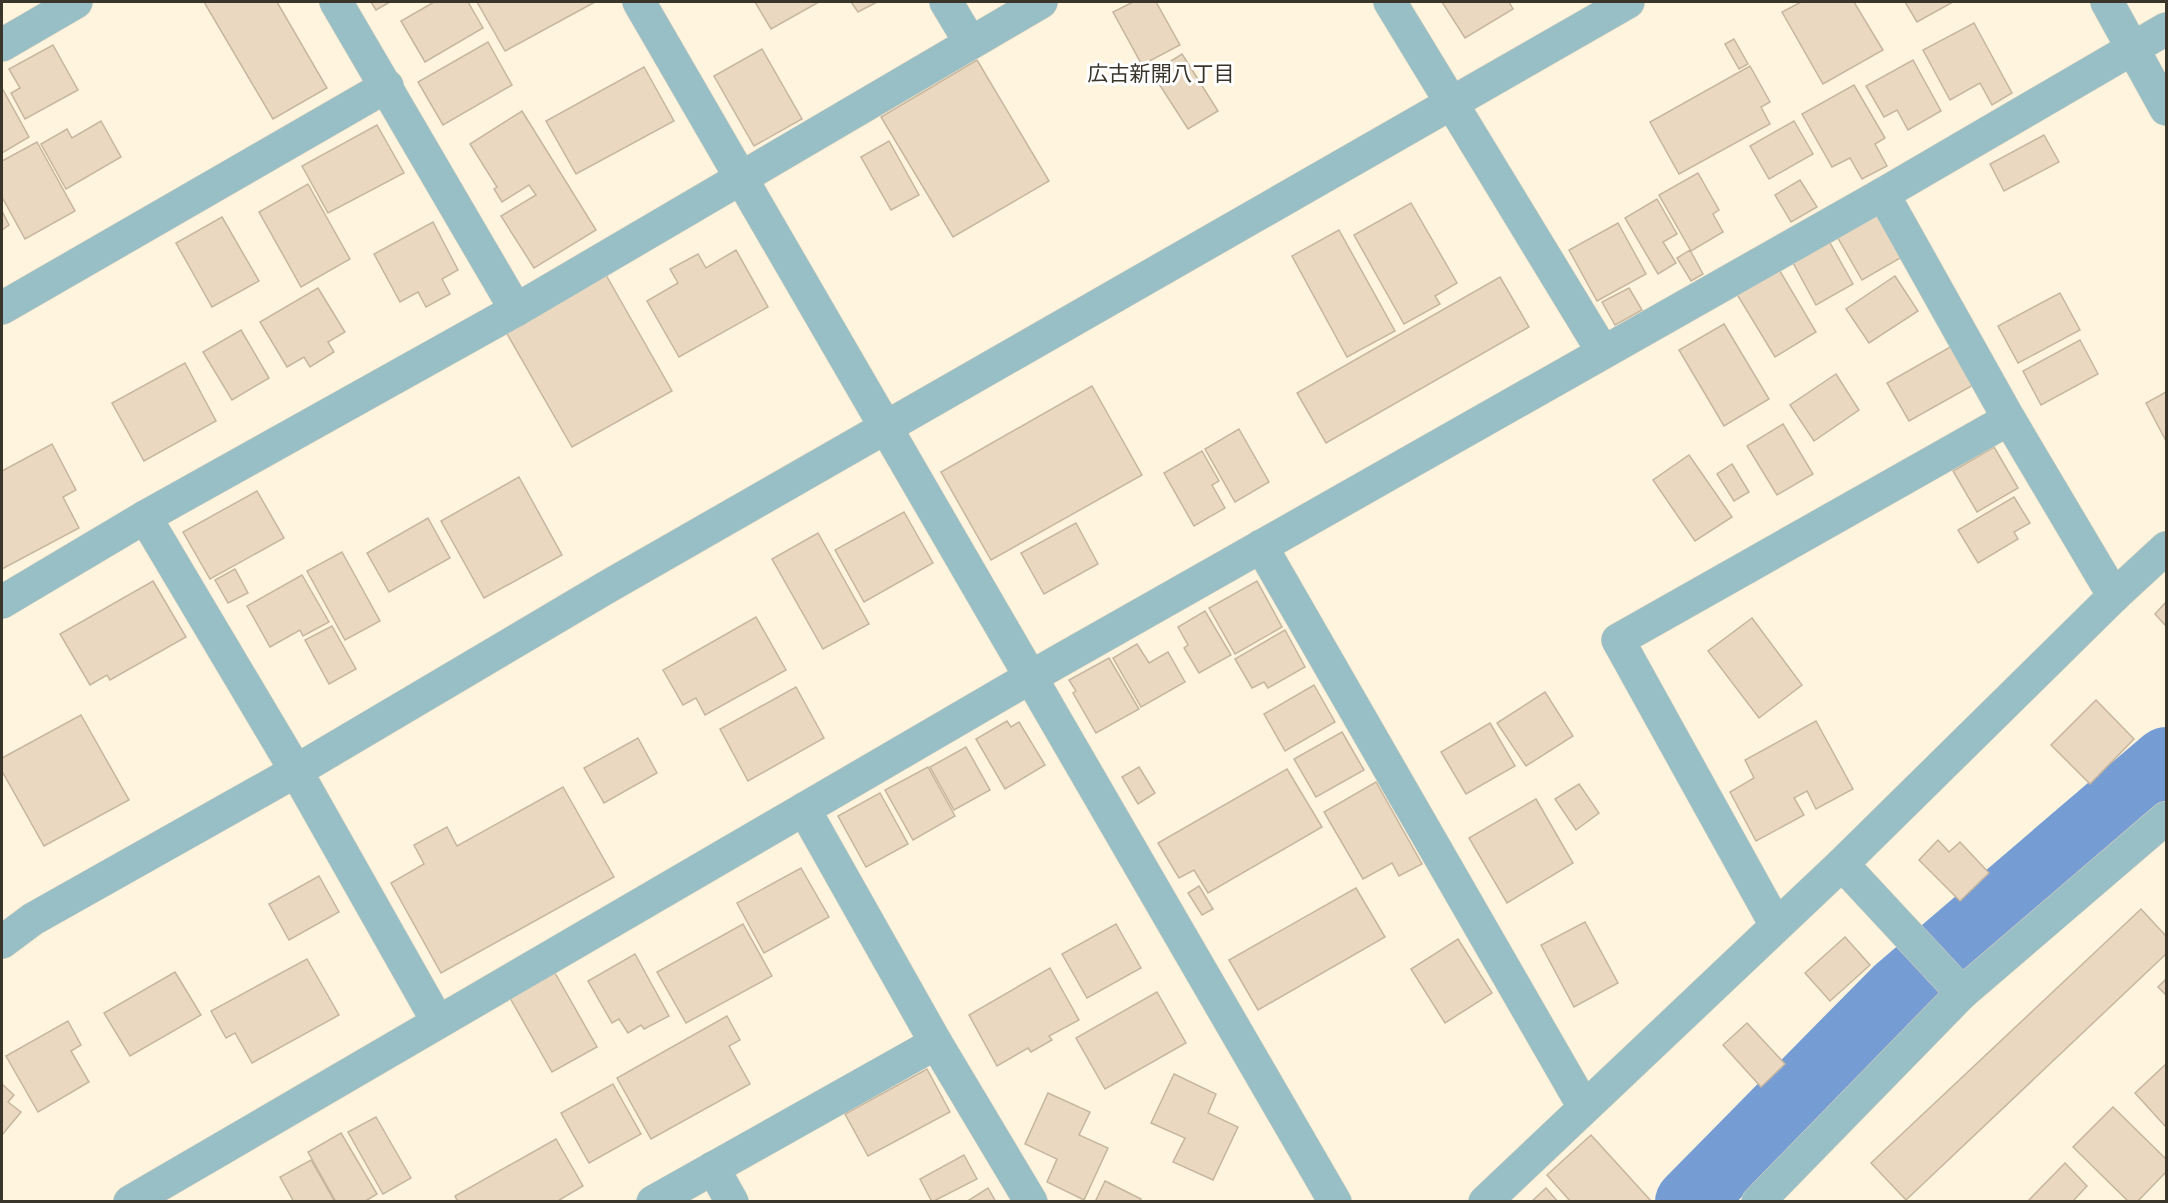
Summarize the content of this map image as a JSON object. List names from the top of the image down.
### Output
{
  "districts": ["広古新開八丁目"]
}
